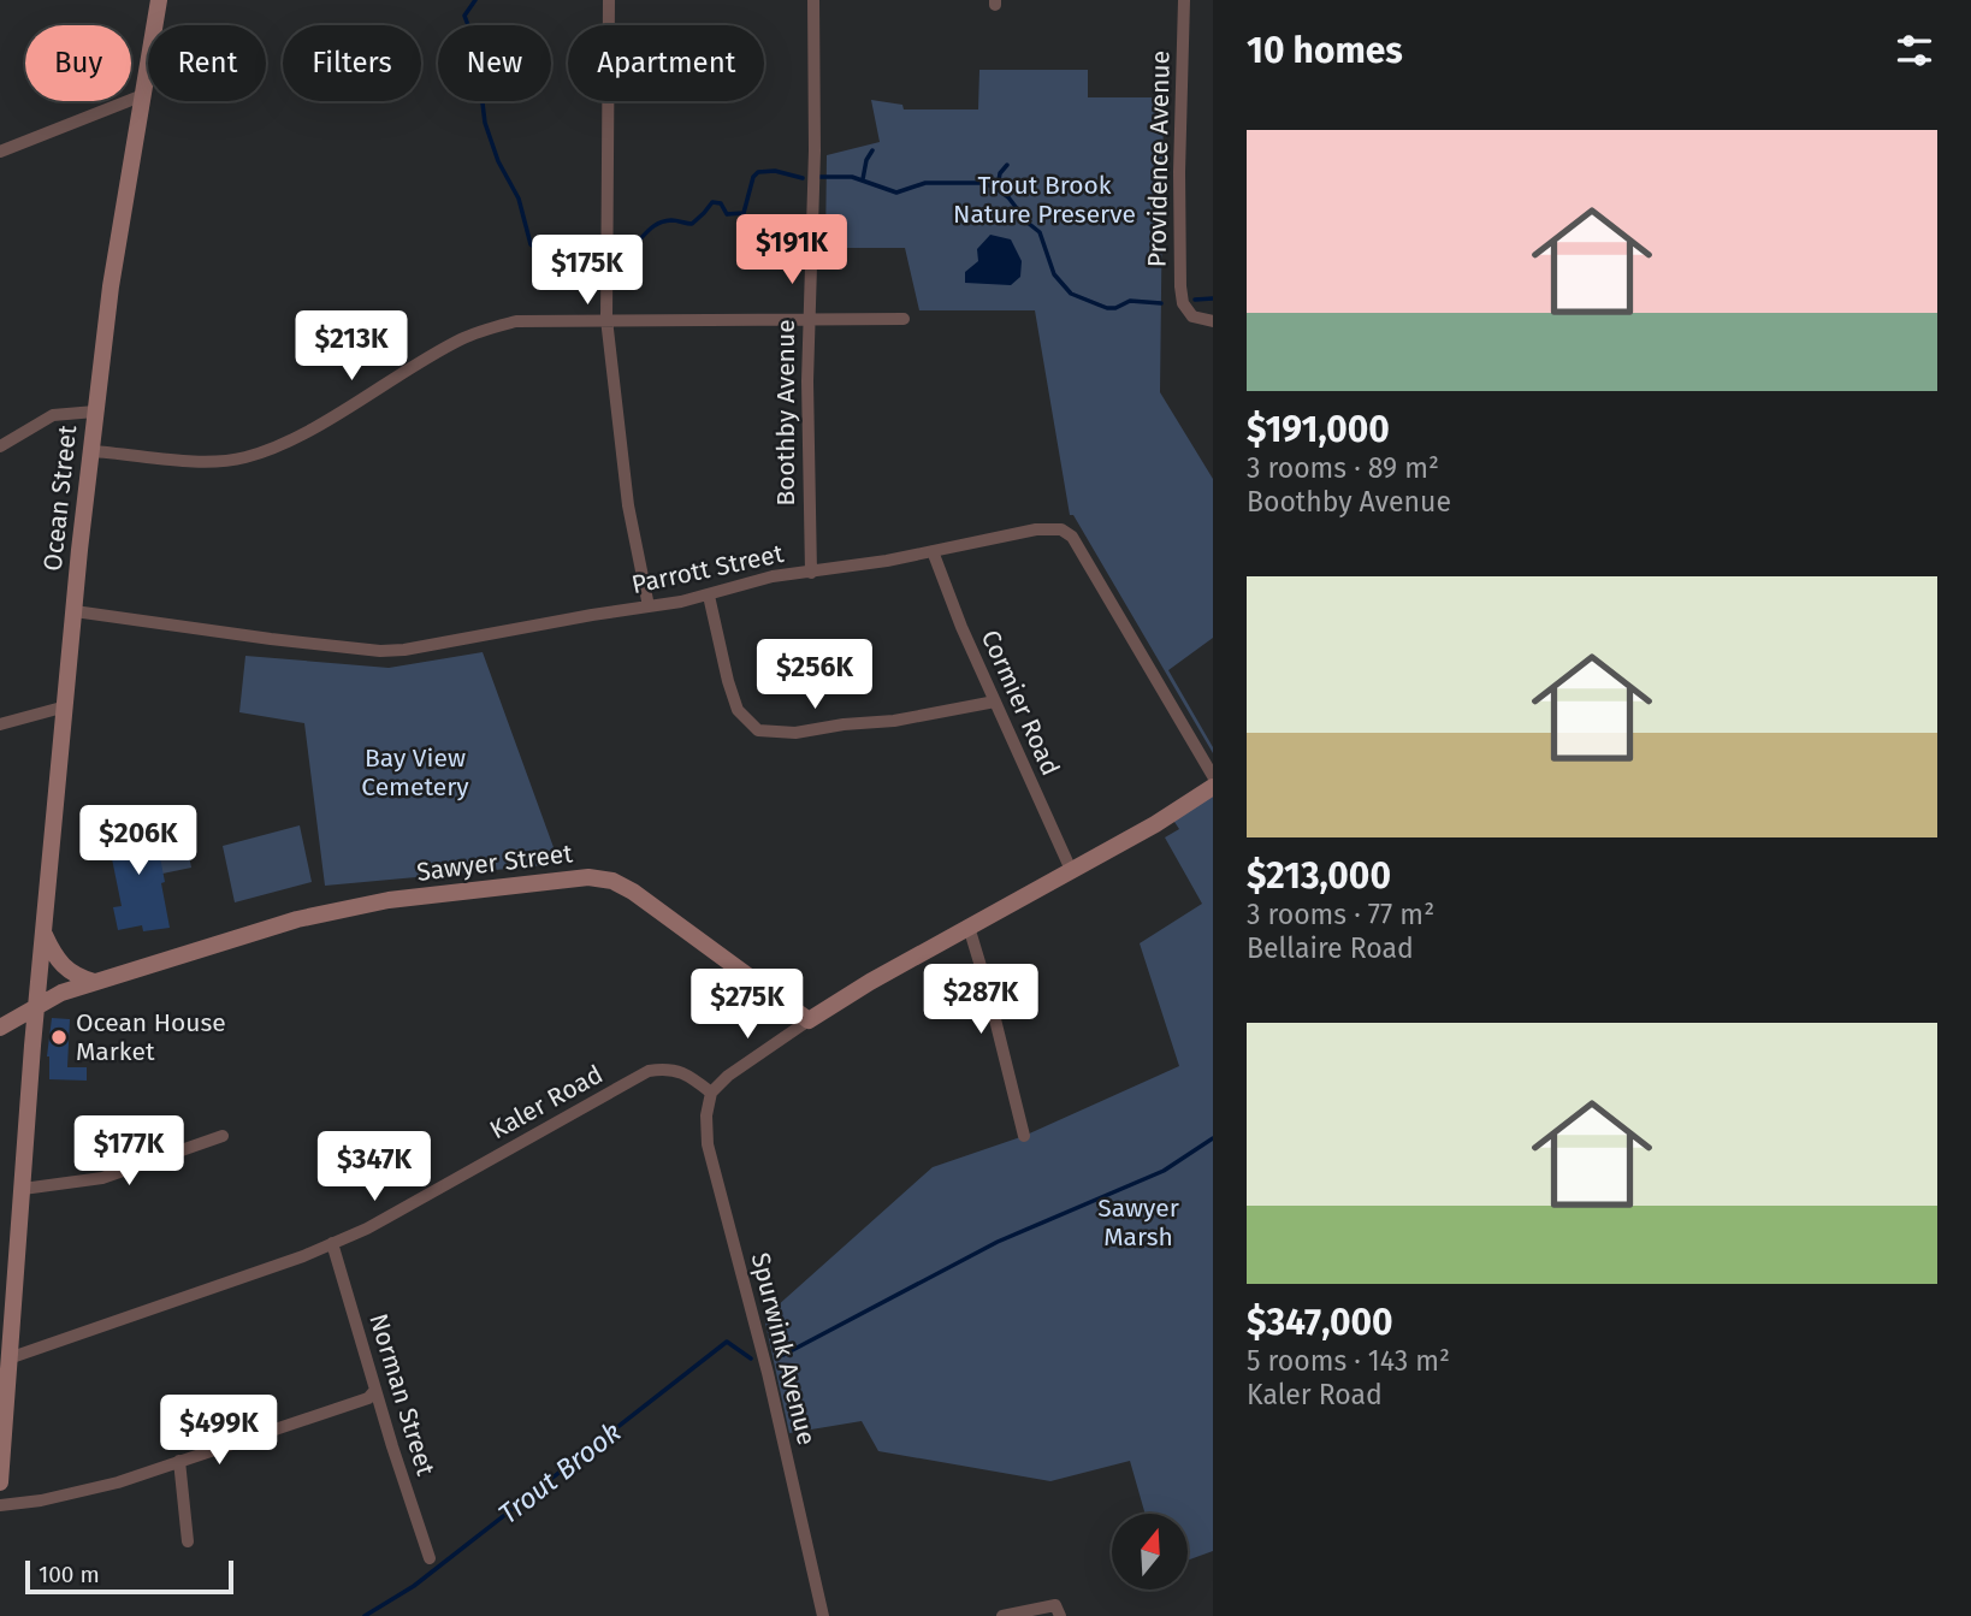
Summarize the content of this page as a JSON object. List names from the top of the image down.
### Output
{
  "streets": {
    "main road": ["Ocean Street", "Sawyer Street"],
    "street": [
      "Providence Avenue",
      "Boothby Avenue",
      "Parrott Street",
      "Cormier Road",
      "Kaler Road",
      "Spurwink Avenue",
      "Norman Street"
    ]
  },
  "crossings": [
    ["Boothby Avenue", "Parrott Street"],
    ["Ocean Street", "Parrott Street"],
    ["Ocean Street", "Sawyer Street"],
    ["Ocean Street", "Kaler Road"],
    ["Parrott Street", "Cormier Road"],
    ["Kaler Road", "Spurwink Avenue"],
    ["Kaler Road", "Norman Street"]
  ],
  "water": ["Trout Brook"],
  "parks": ["Trout Brook Nature Preserve", "Bay View Cemetery", "Sawyer Marsh"],
  "places": ["Ocean House Market"],
  "scale_bar": "100 m",
  "north": "top",
  "page": {
    "heading": "10 homes",
    "chip": [
      "Buy",
      "Rent",
      "Filters",
      "New",
      "Apartment"
    ],
    "list": [
      {
        "name": "$191,000",
        "note": "3 rooms · 89 m² · Boothby Avenue"
      },
      {
        "name": "$213,000",
        "note": "3 rooms · 77 m² · Bellaire Road"
      },
      {
        "name": "$347,000",
        "note": "5 rooms · 143 m² · Kaler Road"
      }
    ],
    "price": [
      "$191K",
      "$175K",
      "$213K",
      "$256K",
      "$206K",
      "$287K",
      "$275K",
      "$177K",
      "$347K",
      "$499K"
    ],
    "scale": "100 m"
  }
}
